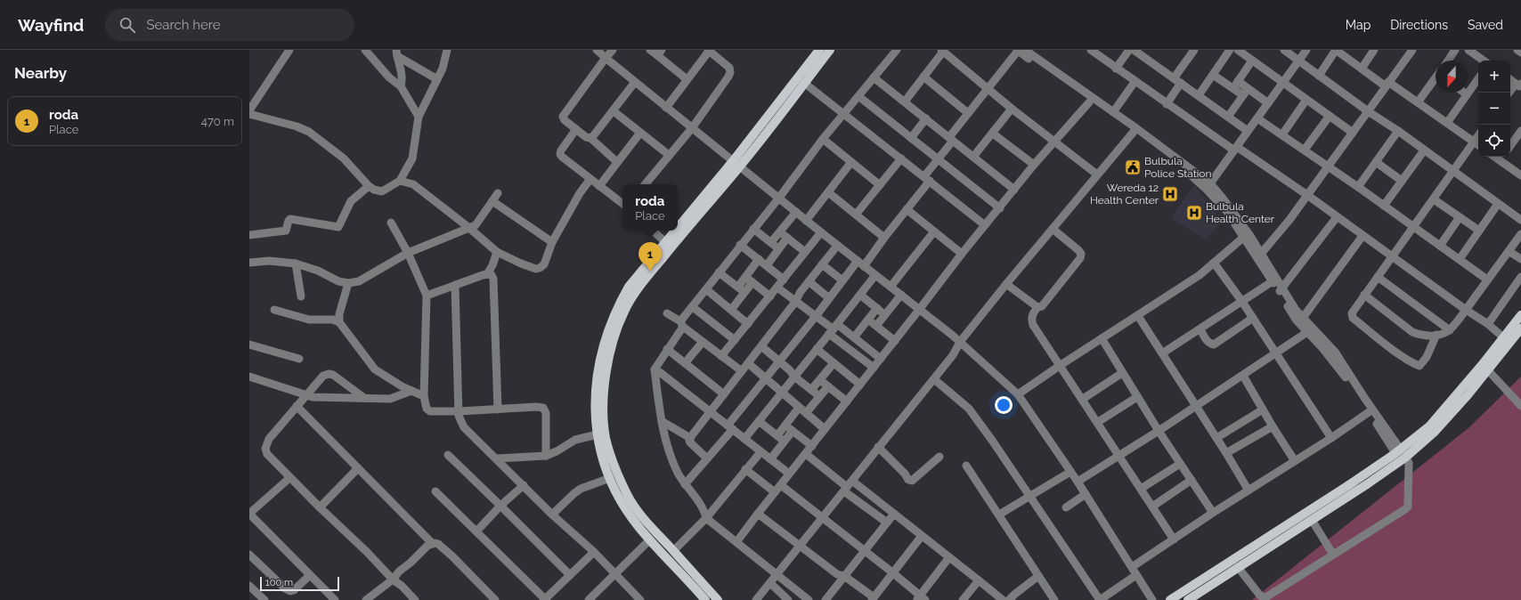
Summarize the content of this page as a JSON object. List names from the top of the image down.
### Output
{
  "places": {
    "public building": ["Bulbula Police Station"],
    "hospital": ["Wereda 12 Health Center", "Bulbula Health Center"]
  },
  "scale_bar": "100 m",
  "north": "bottom",
  "page": {
    "header": "Wayfind",
    "search": "Search here",
    "nav": ["Map", "Directions", "Saved"],
    "heading": "Nearby",
    "map_buttons": ["+", "−"],
    "list": [
      {
        "mark": "1",
        "name": "roda",
        "note": "Place",
        "value": "470 m"
      }
    ],
    "popup": ["roda", "Place"],
    "pins": "1",
    "scale": "100 m"
  }
}
